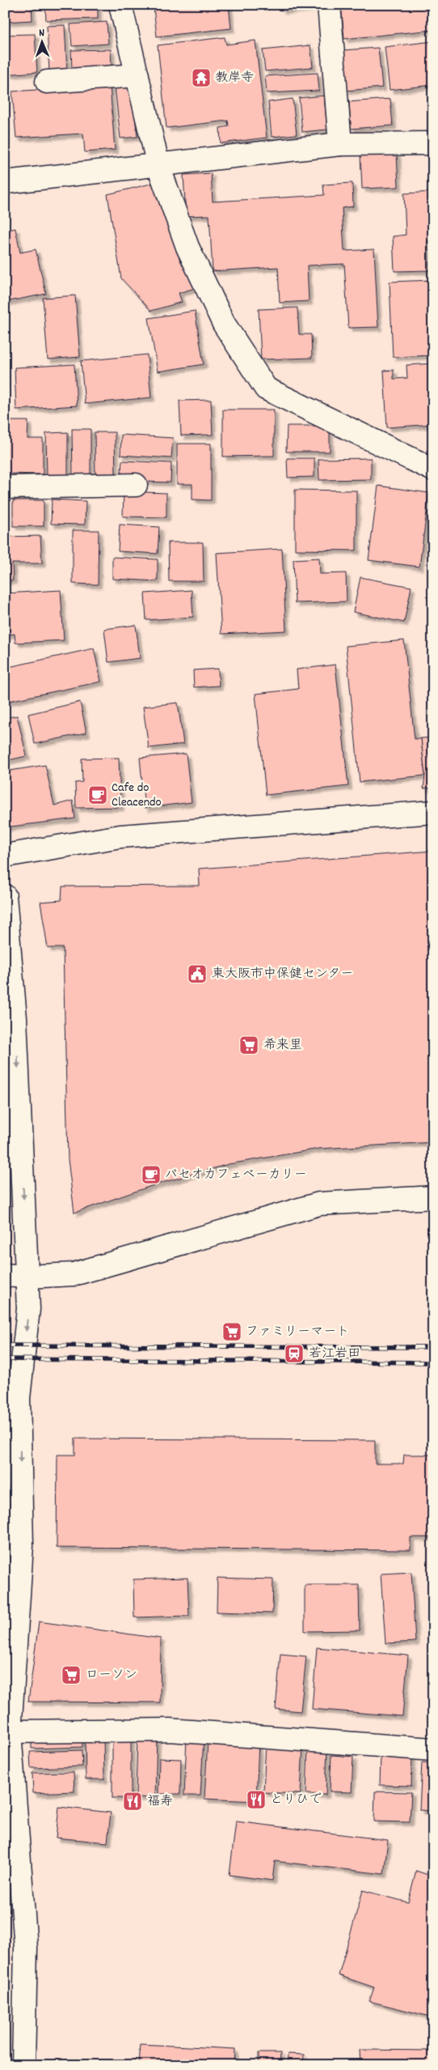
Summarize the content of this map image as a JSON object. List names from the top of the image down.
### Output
{
  "places": {
    "temple": ["教岸寺"],
    "cafe": ["Cafe do Cleacendo", "パセオカフェベーカリー"],
    "public building": ["東大阪市中保健センター"],
    "supermarket": ["希来里", "ファミリーマート", "ローソン"],
    "station": ["若江岩田"],
    "restaurant": ["とりひで", "福寿"]
  },
  "north": "top"
}
